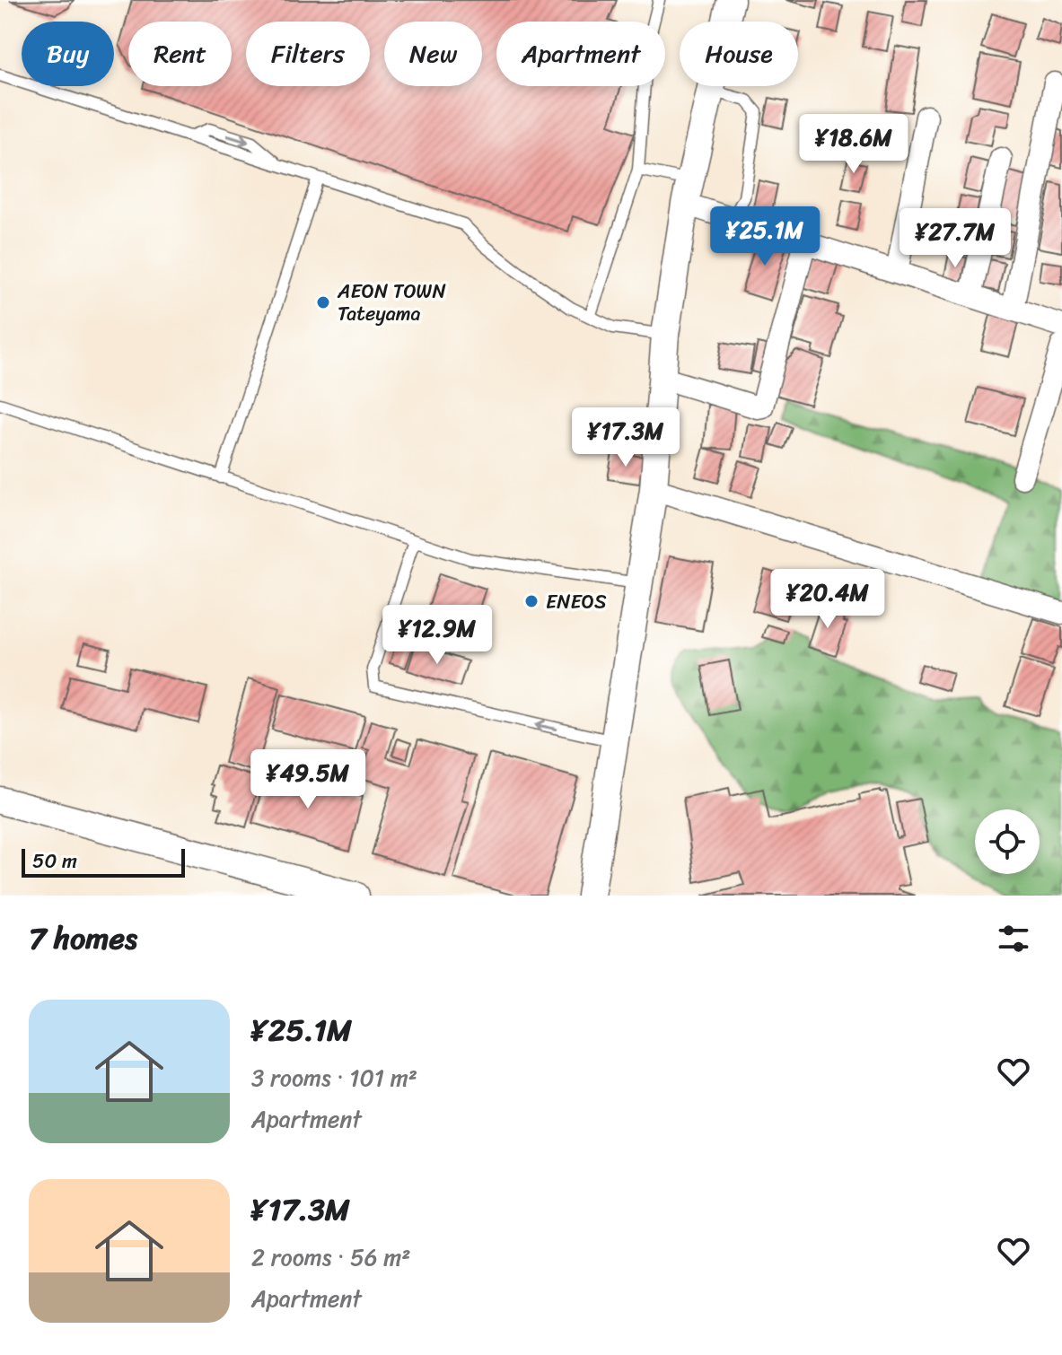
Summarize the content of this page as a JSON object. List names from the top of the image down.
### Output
{
  "places": ["AEON TOWN Tateyama", "ENEOS"],
  "scale_bar": "50 m",
  "page": {
    "chip": [
      "Buy",
      "Rent",
      "Filters",
      "New",
      "Apartment",
      "House"
    ],
    "price": [
      "¥18.6M",
      "¥25.1M",
      "¥27.7M",
      "¥17.3M",
      "¥20.4M",
      "¥12.9M",
      "¥49.5M"
    ],
    "scale": "50 m",
    "heading": "7 homes",
    "list": [
      {
        "name": "¥25.1M",
        "note": "3 rooms · 101 m² · Apartment"
      },
      {
        "name": "¥17.3M",
        "note": "2 rooms · 56 m² · Apartment"
      }
    ]
  }
}
